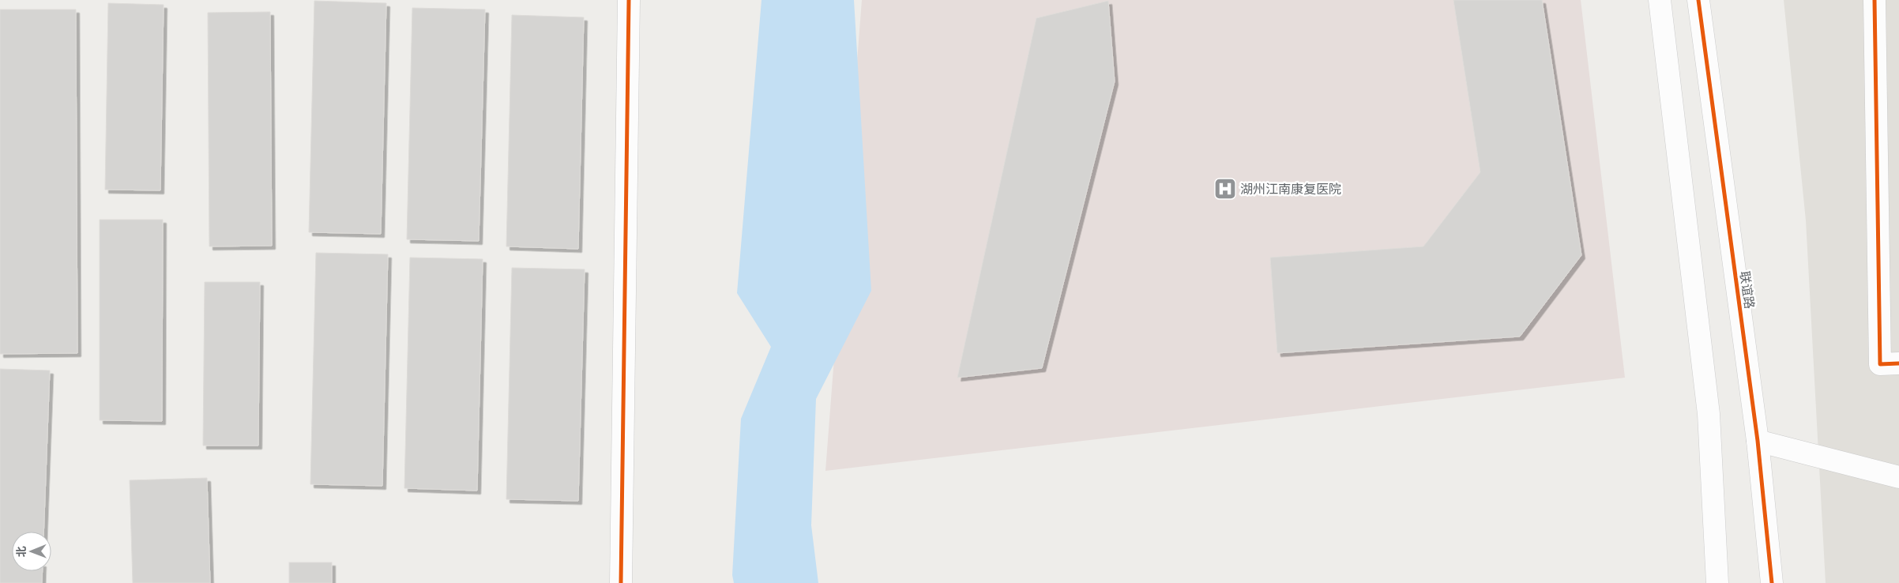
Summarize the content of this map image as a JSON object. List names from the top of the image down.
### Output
{
  "streets": {
    "street": ["联谊路"]
  },
  "places": {
    "hospital": ["湖州江南康复医院"]
  },
  "north": "left"
}
